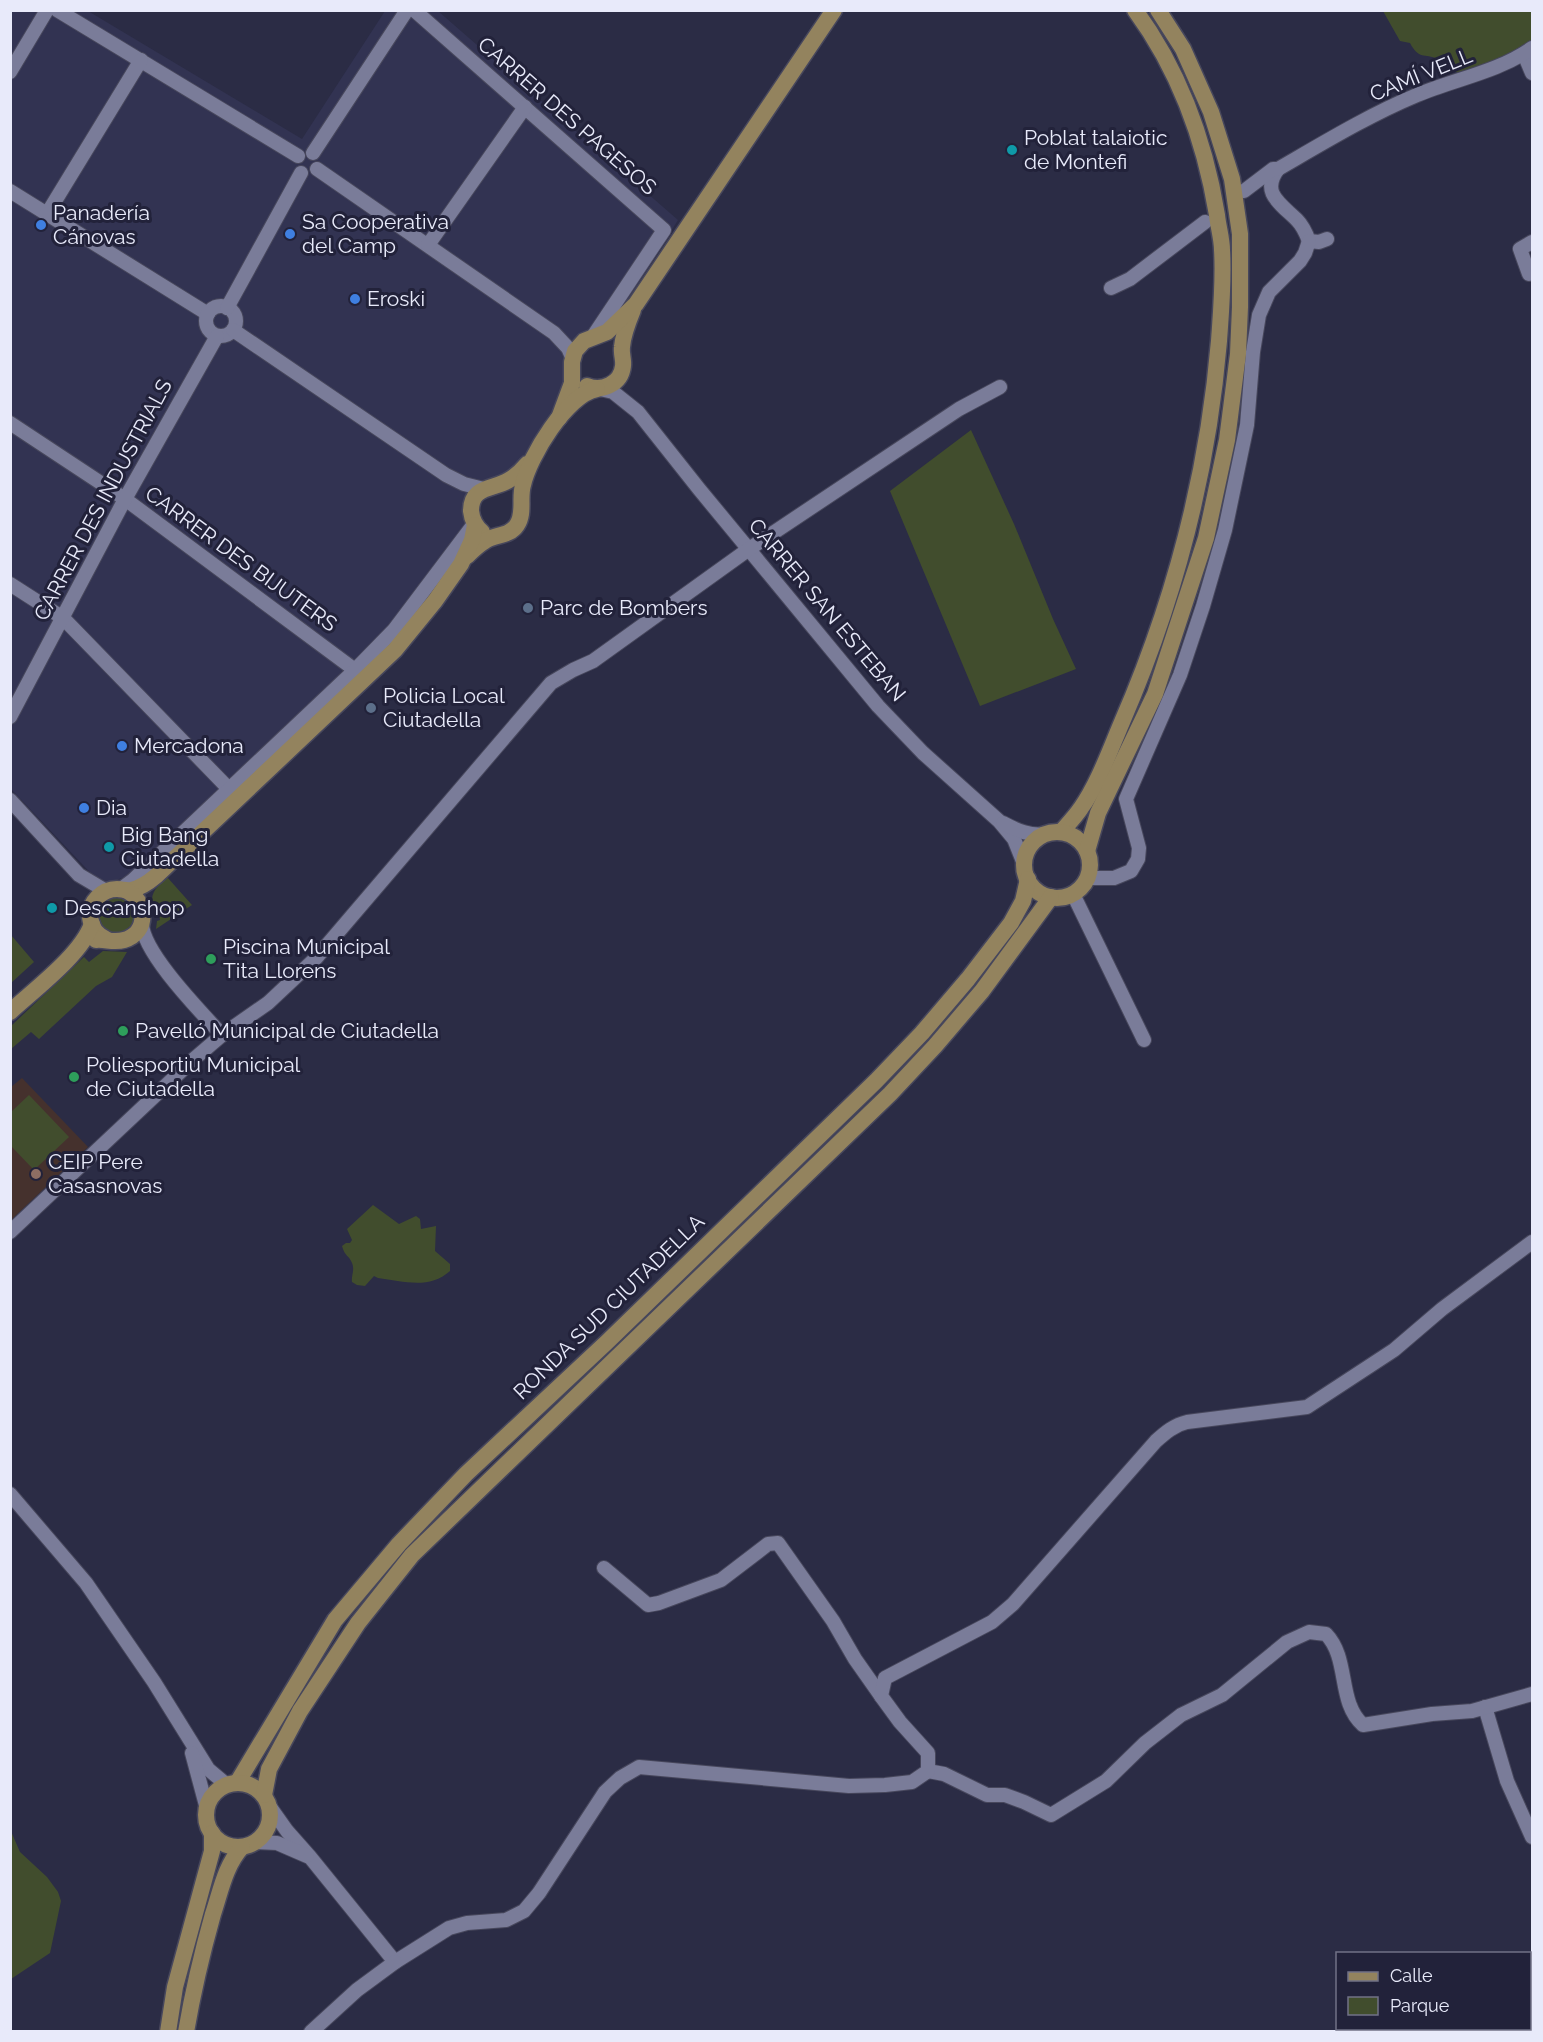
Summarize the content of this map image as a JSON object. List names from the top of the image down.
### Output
{
  "streets": {
    "main road": ["RONDA SUD CIUTADELLA"],
    "street": [
      "CAMÍ VELL",
      "CARRER DES PAGESOS",
      "CARRER DES INDUSTRIALS",
      "CARRER DES BIJUTERS",
      "CARRER SAN ESTEBAN"
    ]
  },
  "crossings": [
    ["CARRER DES PAGESOS", "CARRER SAN ESTEBAN"],
    ["CARRER DES INDUSTRIALS", "CARRER DES BIJUTERS"],
    ["CARRER SAN ESTEBAN", "RONDA SUD CIUTADELLA"]
  ],
  "places": [
    "Poblat talaiotic de Montefi",
    "Panadería Cánovas",
    "Sa Cooperativa del Camp",
    "Eroski",
    "Parc de Bombers",
    "Policia Local Ciutadella",
    "Mercadona",
    "Dia",
    "Big Bang Ciutadella",
    "Descanshop",
    "Piscina Municipal Tita Llorens",
    "Pavelló Municipal de Ciutadella",
    "Poliesportiu Municipal de Ciutadella",
    "CEIP Pere Casasnovas"
  ],
  "legend": ["Calle", "Parque"]
}
